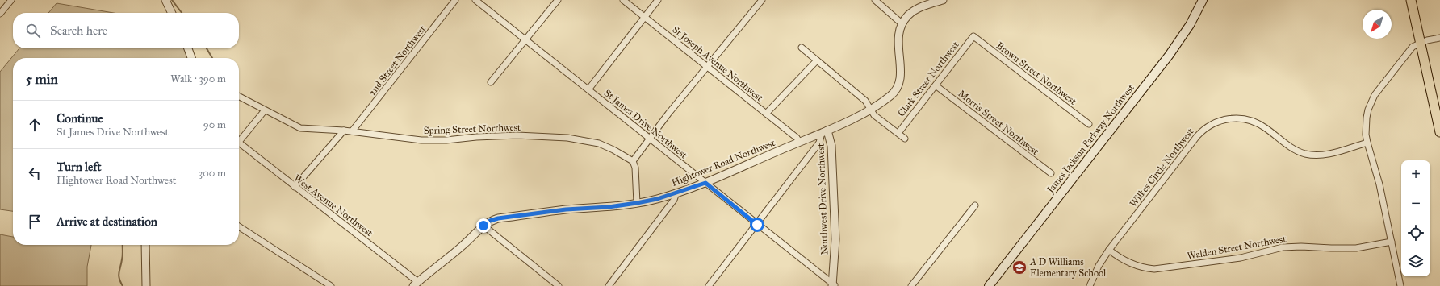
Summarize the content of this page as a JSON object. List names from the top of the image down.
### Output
{
  "streets": {
    "main road": ["James Jackson Parkway Northwest"],
    "street": [
      "2nd Street Northwest",
      "St Joseph Avenue Northwest",
      "Brown Street Northwest",
      "Clark Street Northwest",
      "Morris Street Northwest",
      "St James Drive Northwest",
      "Spring Street Northwest",
      "Hightower Road Northwest",
      "Wilkes Circle Northwest",
      "Northwest Drive Northwest",
      "West Avenue Northwest",
      "Walden Street Northwest"
    ]
  },
  "crossings": [
    ["2nd Street Northwest", "Spring Street Northwest"],
    ["St Joseph Avenue Northwest", "Hightower Road Northwest"],
    ["Brown Street Northwest", "Clark Street Northwest"],
    ["Clark Street Northwest", "Morris Street Northwest"],
    ["St James Drive Northwest", "Hightower Road Northwest"],
    ["St James Drive Northwest", "Northwest Drive Northwest"],
    ["Hightower Road Northwest", "Northwest Drive Northwest"],
    ["Hightower Road Northwest", "West Avenue Northwest"],
    ["Wilkes Circle Northwest", "Walden Street Northwest"]
  ],
  "places": {
    "school or university": ["A D Williams Elementary School"]
  },
  "north": "bottom left",
  "page": {
    "search": "Search here",
    "heading": ["5 min", "Walk · 390 m"],
    "list": [
      ["Continue", "St James Drive Northwest", "90 m"],
      ["Turn left", "Hightower Road Northwest", "300 m"],
      "Arrive at destination"
    ],
    "map_buttons": ["+", "−"]
  }
}
